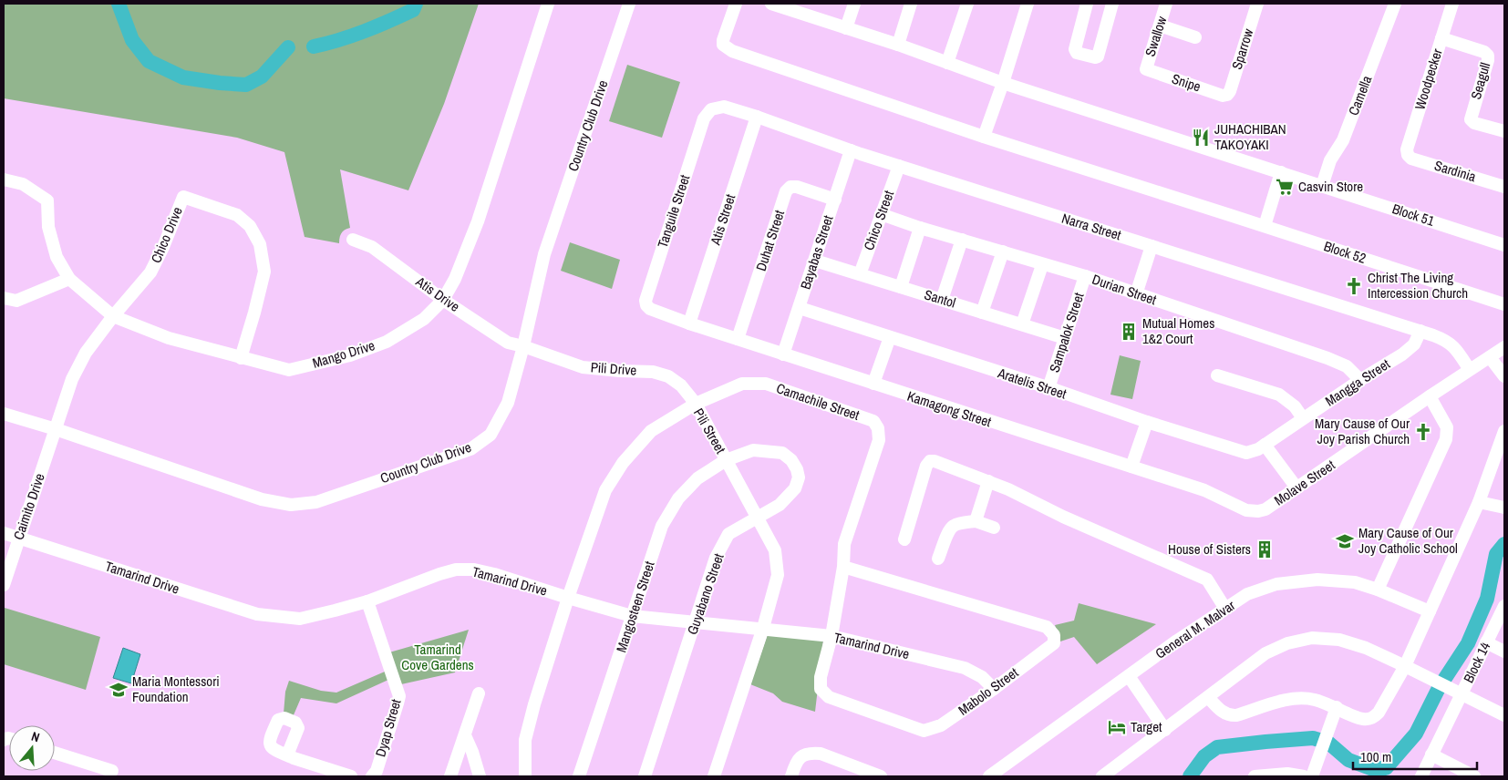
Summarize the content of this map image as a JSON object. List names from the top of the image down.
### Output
{
  "streets": {
    "street": [
      "Swallow",
      "Sparrow",
      "Woodpecker",
      "Seagull",
      "Snipe",
      "Camella",
      "Country Club Drive",
      "Sardinia",
      "Tanguile Street",
      "Block 51",
      "Atis Street",
      "Chico Street",
      "Narra Street",
      "Chico Drive",
      "Duhat Street",
      "Bayabas Street",
      "Block 52",
      "Durian Street",
      "Atis Drive",
      "Santol",
      "Sampalok Street",
      "Mango Drive",
      "Pili Drive",
      "Mangga Street",
      "Aratelis Street",
      "Camachile Street",
      "Kamagong Street",
      "Pili Street",
      "Molave Street",
      "Caimito Drive",
      "Tamarind Drive",
      "Guyabano Street",
      "Mangosteen Street",
      "General M. Malvar",
      "Block 14",
      "Mabolo Street",
      "Dyap Street"
    ]
  },
  "crossings": [
    ["Swallow", "Snipe"],
    ["Sparrow", "Snipe"],
    ["Woodpecker", "Seagull"],
    ["Woodpecker", "Sardinia"],
    ["Camella", "Block 51"],
    ["Country Club Drive", "Chico Drive"],
    ["Country Club Drive", "Atis Drive"],
    ["Country Club Drive", "Pili Drive"],
    ["Country Club Drive", "Caimito Drive"],
    ["Tanguile Street", "Narra Street"],
    ["Tanguile Street", "Kamagong Street"],
    ["Atis Street", "Narra Street"],
    ["Atis Street", "Kamagong Street"],
    ["Chico Street", "Narra Street"],
    ["Chico Street", "Durian Street"],
    ["Chico Street", "Santol"],
    ["Narra Street", "Bayabas Street"],
    ["Narra Street", "Mangga Street"],
    ["Narra Street", "Molave Street"],
    ["Chico Drive", "Mango Drive"],
    ["Chico Drive", "Caimito Drive"],
    ["Duhat Street", "Bayabas Street"],
    ["Duhat Street", "Kamagong Street"],
    ["Bayabas Street", "Santol"],
    ["Bayabas Street", "Aratelis Street"],
    ["Bayabas Street", "Kamagong Street"],
    ["Durian Street", "Sampalok Street"],
    ["Durian Street", "Mangga Street"],
    ["Atis Drive", "Mango Drive"],
    ["Atis Drive", "Pili Drive"],
    ["Santol", "Sampalok Street"],
    ["Sampalok Street", "Aratelis Street"],
    ["Pili Drive", "Camachile Street"],
    ["Pili Drive", "Pili Street"],
    ["Mangga Street", "Aratelis Street"],
    ["Camachile Street", "Pili Street"],
    ["Camachile Street", "Mabolo Street"],
    ["Kamagong Street", "Molave Street"],
    ["Pili Street", "Tamarind Drive"],
    ["Pili Street", "Guyabano Street"],
    ["Pili Street", "Mangosteen Street"],
    ["Caimito Drive", "Tamarind Drive"],
    ["Tamarind Drive", "Guyabano Street"],
    ["Tamarind Drive", "Mangosteen Street"],
    ["Tamarind Drive", "Mabolo Street"],
    ["Tamarind Drive", "Dyap Street"],
    ["Guyabano Street", "Mangosteen Street"]
  ],
  "parks": ["Tamarind Cove Gardens"],
  "places": {
    "restaurant": ["JUHACHIBAN TAKOYAKI"],
    "supermarket": ["Casvin Store"],
    "church": ["Christ The Living Intercession Church", "Mary Cause of Our Joy Parish Church"],
    "building": ["Mutual Homes 1&2 Court", "House of Sisters"],
    "school or university": ["Mary Cause of Our Joy Catholic School", "Maria Montessori Foundation"],
    "hotel": ["Target"]
  },
  "scale_bar": "100 m",
  "north": "top"
}
